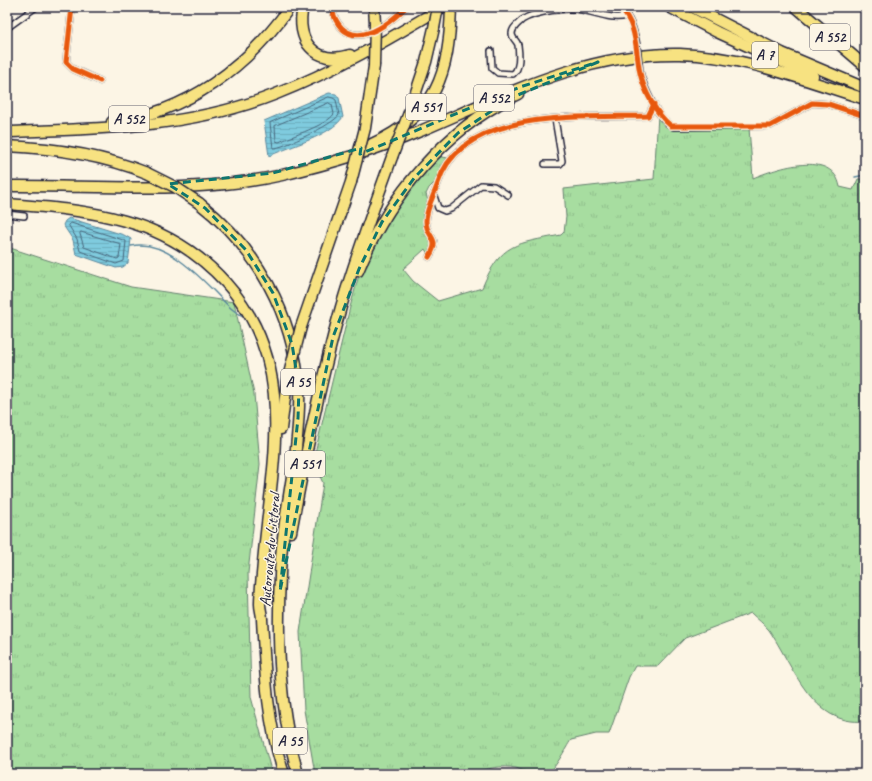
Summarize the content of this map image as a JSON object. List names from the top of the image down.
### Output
{
  "streets": {
    "highway": [
      "A 552",
      "A 7",
      "A 551",
      "A 55",
      "Autoroute du Littoral"
    ]
  },
  "crossings": [
    ["A 552", "A 7"],
    ["A 552", "A 551"],
    ["A 551", "Autoroute du Littoral"]
  ]
}
